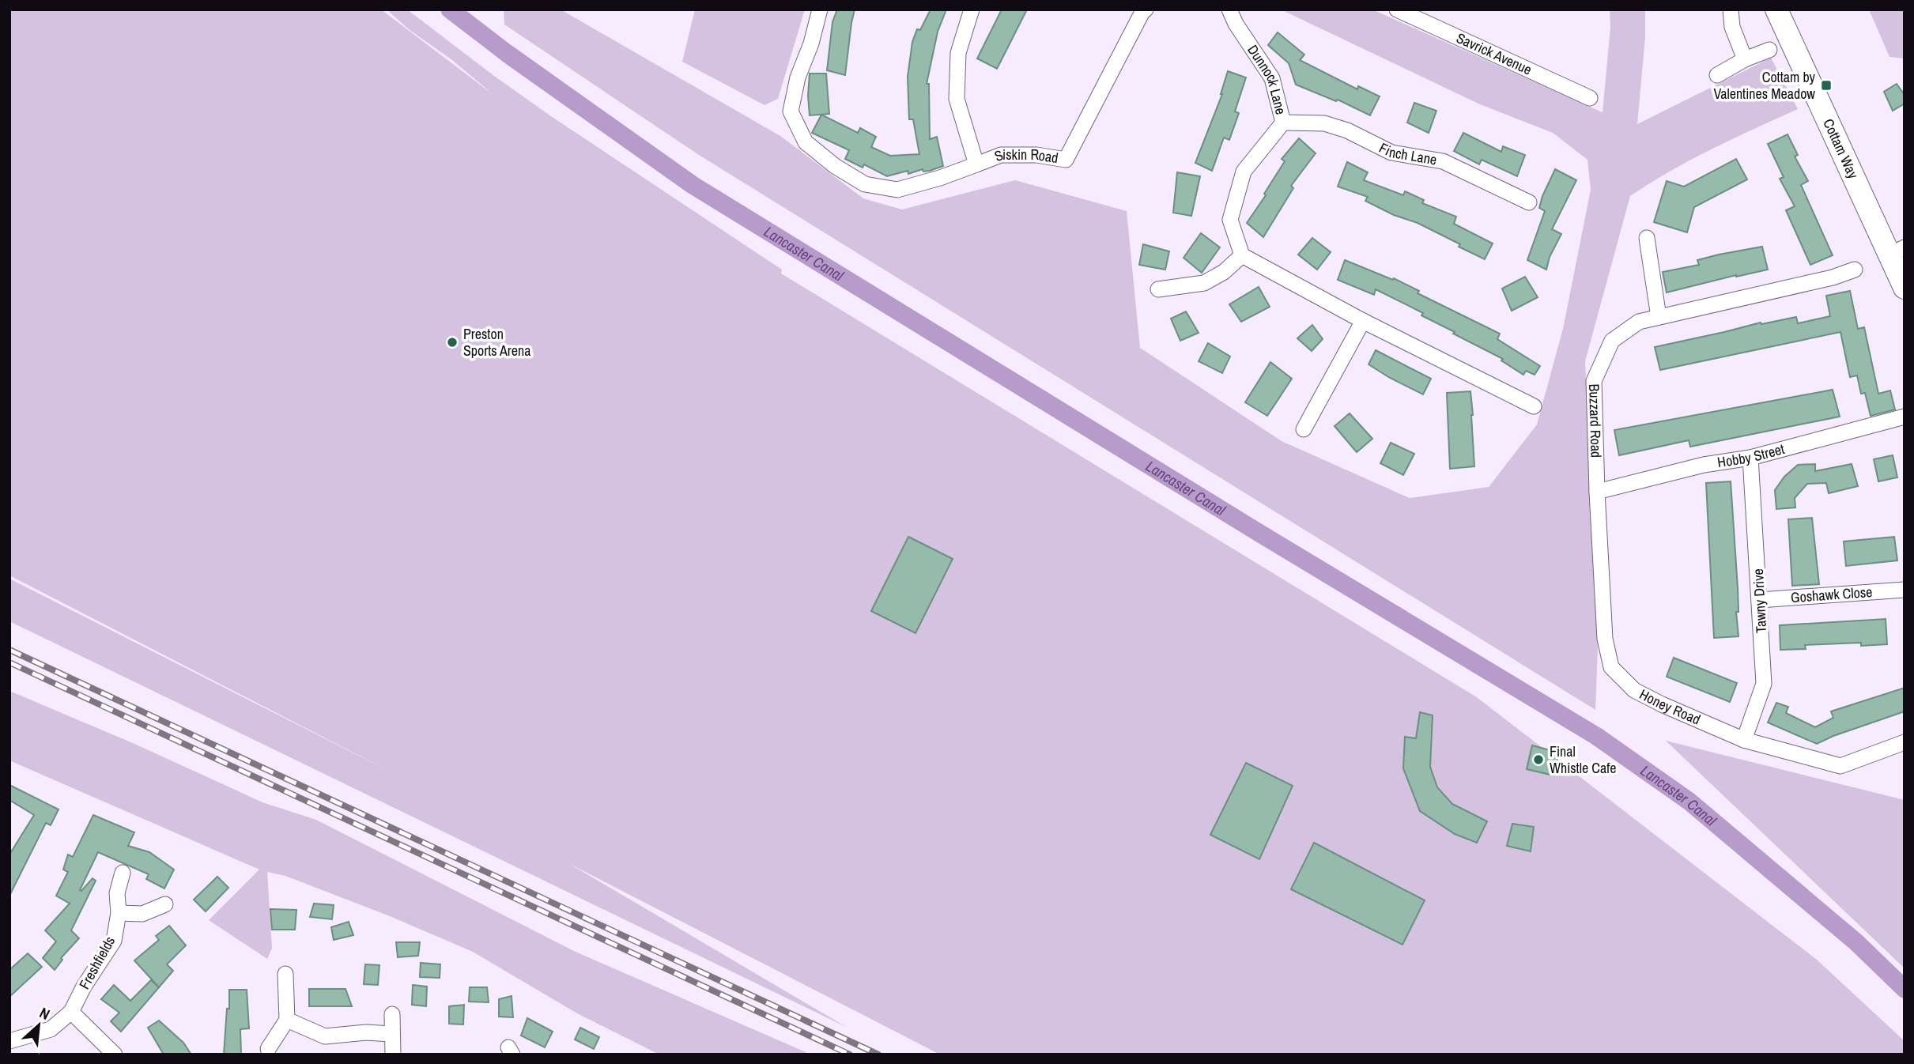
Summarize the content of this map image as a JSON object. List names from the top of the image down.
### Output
{
  "streets": {
    "main road": ["Cottam Way"],
    "street": [
      "Savrick Avenue",
      "Dunnock Lane",
      "Finch Lane",
      "Siskin Road",
      "Buzzard Road",
      "Hobby Street",
      "Goshawk Close",
      "Tawny Drive",
      "Honey Road",
      "Freshfields"
    ]
  },
  "crossings": [
    ["Dunnock Lane", "Finch Lane"],
    ["Buzzard Road", "Hobby Street"],
    ["Buzzard Road", "Honey Road"],
    ["Hobby Street", "Tawny Drive"],
    ["Hobby Street", "Honey Road"],
    ["Goshawk Close", "Tawny Drive"],
    ["Tawny Drive", "Honey Road"]
  ],
  "water": ["Lancaster Canal"],
  "places": {
    "transit": ["Cottam by Valentines Meadow"],
    "other": ["Preston Sports Arena", "Final Whistle Cafe"]
  },
  "north": "top right"
}
